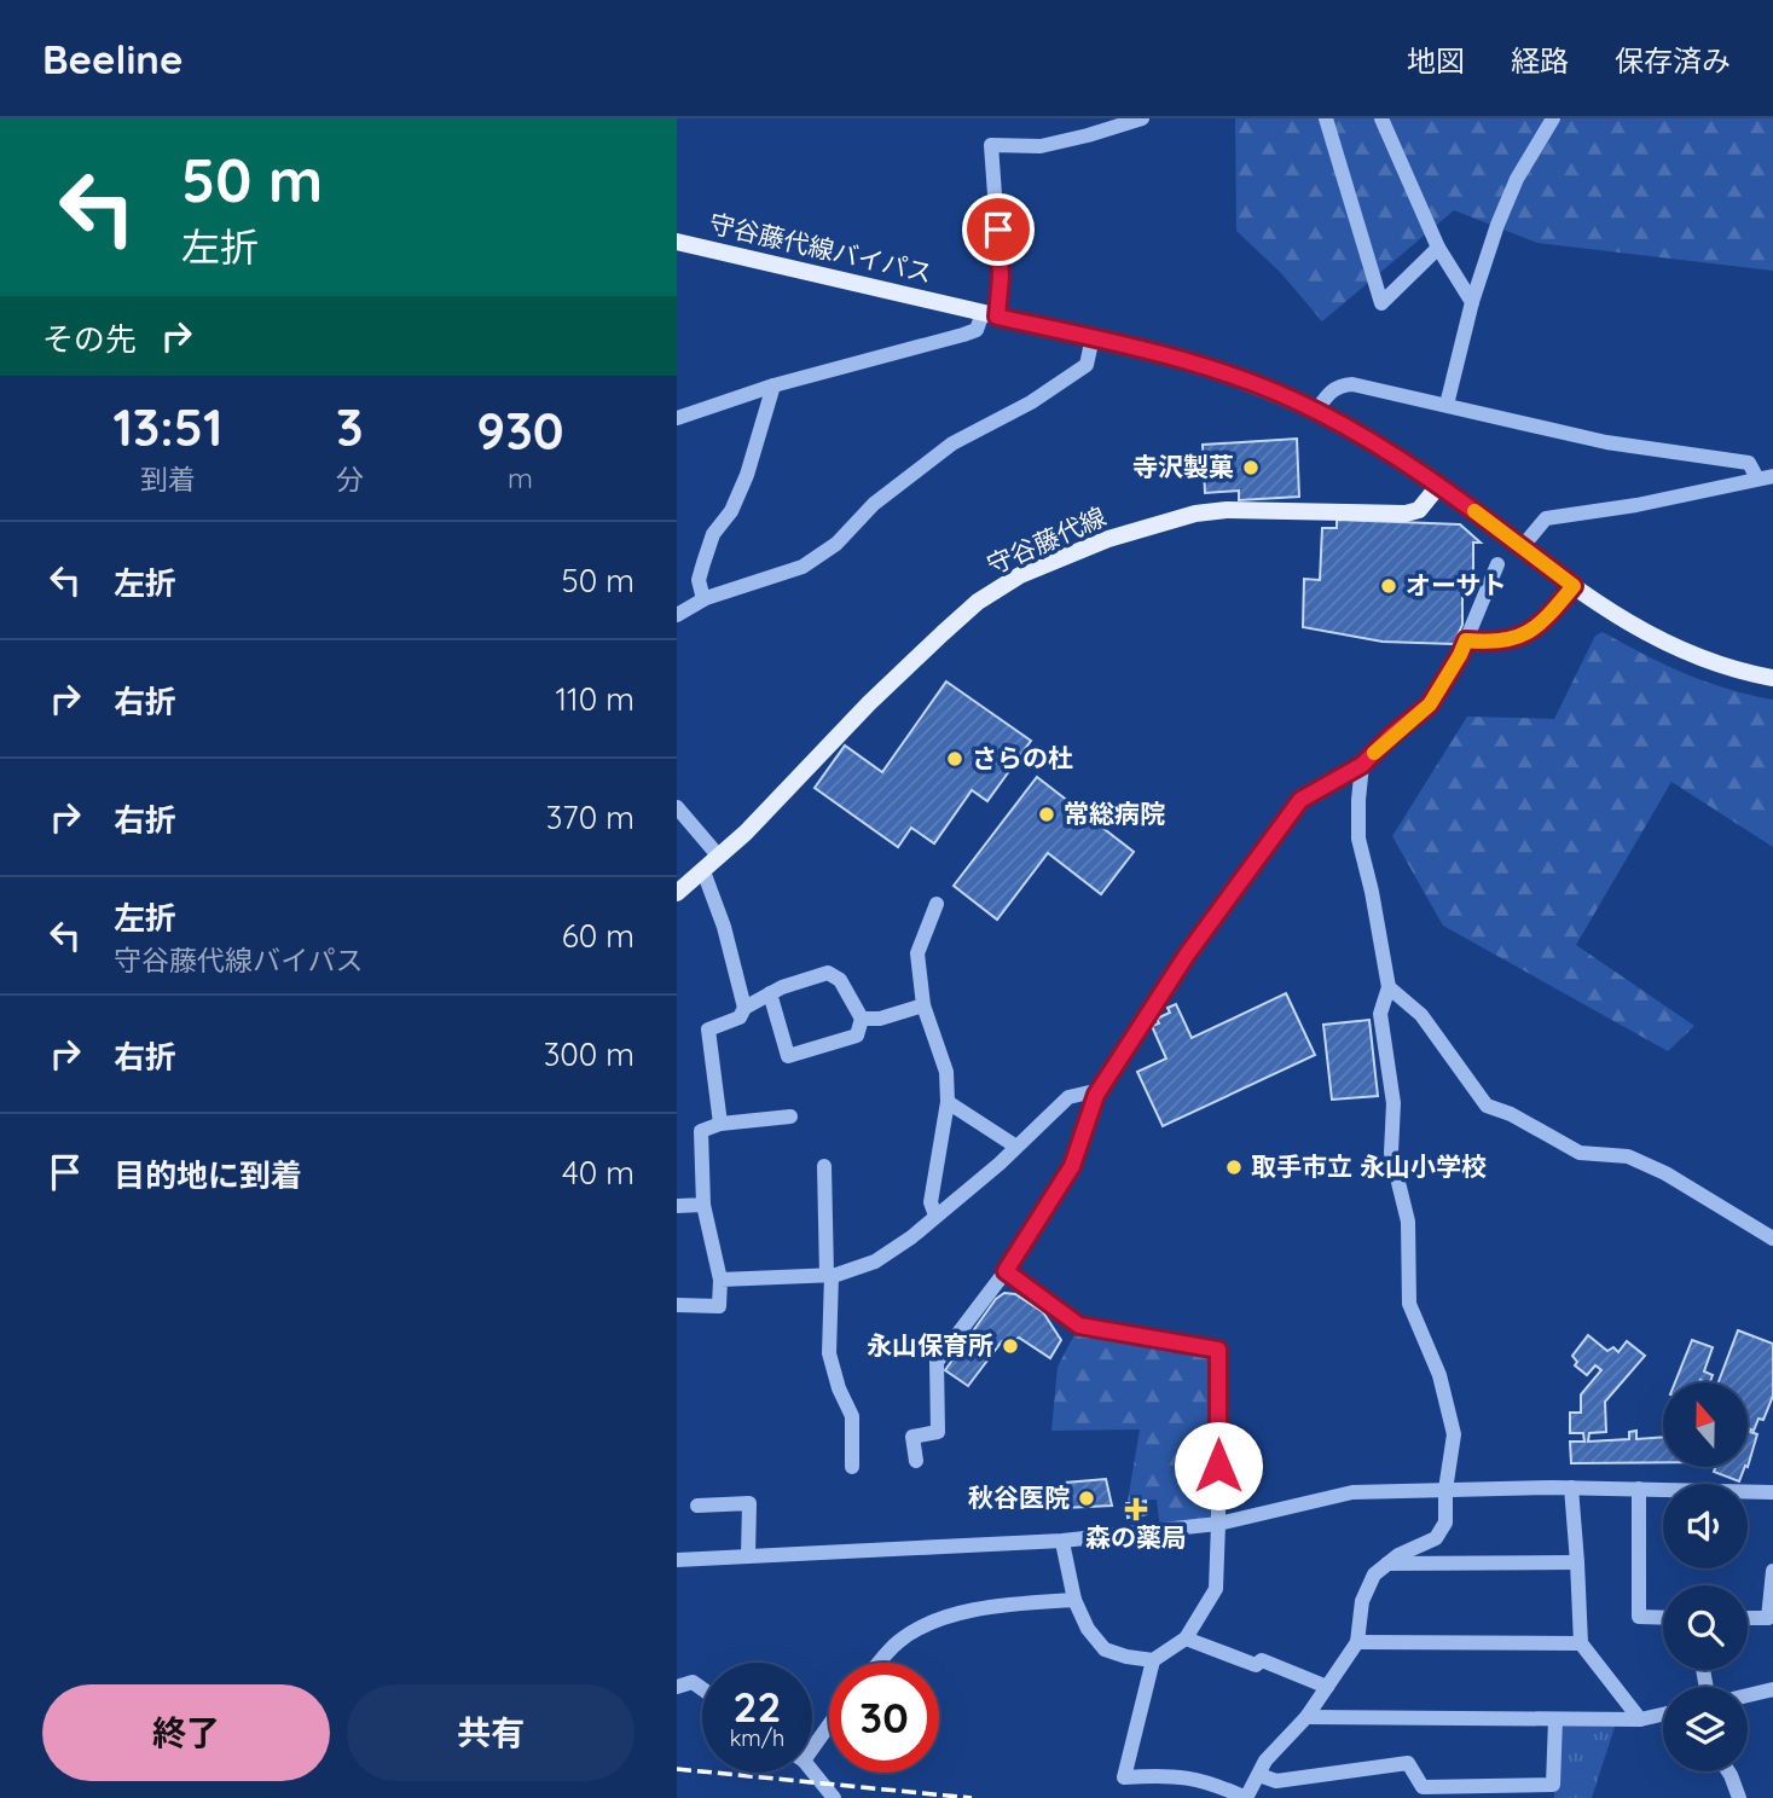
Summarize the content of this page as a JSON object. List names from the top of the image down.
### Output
{
  "streets": {
    "main road": ["守谷藤代線バイパス", "守谷藤代線"]
  },
  "crossings": [
    ["守谷藤代線バイパス", "守谷藤代線"]
  ],
  "places": {
    "other": [
      "寺沢製菓",
      "オーサト",
      "さらの杜",
      "常総病院",
      "取手市立 永山小学校",
      "永山保育所",
      "秋谷医院"
    ],
    "health": ["森の薬局"]
  },
  "north": "top",
  "page": {
    "header": "Beeline",
    "nav": ["地図", "経路", "保存済み"],
    "turn": ["50 m", "左折"],
    "then": "その先",
    "eta": [
      "13:51",
      "到着",
      "3",
      "分",
      "930",
      "m"
    ],
    "list": [
      {
        "name": "左折",
        "value": "50 m"
      },
      {
        "name": "右折",
        "value": "110 m"
      },
      {
        "name": "右折",
        "value": "370 m"
      },
      {
        "name": "左折",
        "note": "守谷藤代線バイパス",
        "value": "60 m"
      },
      {
        "name": "右折",
        "value": "300 m"
      },
      {
        "name": "目的地に到着",
        "value": "40 m"
      }
    ],
    "speed": "22 km/h",
    "limit": "30",
    "buttons": ["終了", "共有"]
  }
}
